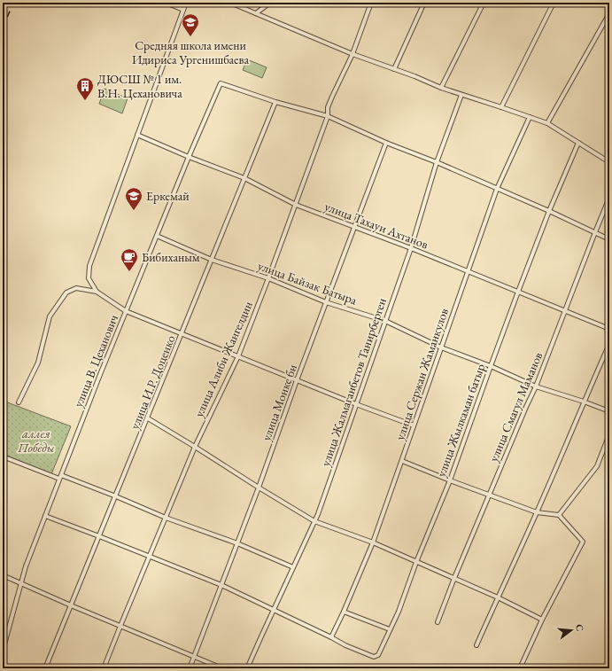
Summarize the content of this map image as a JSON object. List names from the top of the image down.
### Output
{
  "streets": {
    "street": [
      "улица Тахауи Ахтанов",
      "улица Байзак Батыра",
      "улица Алиби Жангелдин",
      "улица В. Цеханович",
      "улица Сержан Жаманкулов",
      "улица И.Р. Доценко",
      "улица Жалмаганбетов Танирберген",
      "улица Монке би",
      "улица Смагул Маманов",
      "улица Жылкаман батыр"
    ]
  },
  "crossings": [
    ["улица Тахауи Ахтанов", "улица Алиби Жангелдин"],
    ["улица Тахауи Ахтанов", "улица В. Цеханович"],
    ["улица Тахауи Ахтанов", "улица Сержан Жаманкулов"],
    ["улица Тахауи Ахтанов", "улица И.Р. Доценко"],
    ["улица Тахауи Ахтанов", "улица Жалмаганбетов Танирберген"],
    ["улица Тахауи Ахтанов", "улица Монке би"],
    ["улица Тахауи Ахтанов", "улица Смагул Маманов"],
    ["улица Тахауи Ахтанов", "улица Жылкаман батыр"],
    ["улица Байзак Батыра", "улица Алиби Жангелдин"],
    ["улица Байзак Батыра", "улица В. Цеханович"],
    ["улица Байзак Батыра", "улица Сержан Жаманкулов"],
    ["улица Байзак Батыра", "улица И.Р. Доценко"],
    ["улица Байзак Батыра", "улица Жалмаганбетов Танирберген"],
    ["улица Байзак Батыра", "улица Монке би"],
    ["улица Байзак Батыра", "улица Смагул Маманов"],
    ["улица Байзак Батыра", "улица Жылкаман батыр"],
    ["улица В. Цеханович", "улица И.Р. Доценко"],
    ["улица Сержан Жаманкулов", "улица Жылкаман батыр"]
  ],
  "parks": ["аллея Победы"],
  "places": {
    "school or university": ["Средняя школа имени Идириса Ургенишбаева", "Еркемай"],
    "building": ["ДЮСШ № 1 им. В.Н. Цехановича"],
    "cafe": ["Бибиханым"]
  },
  "north": "right"
}
